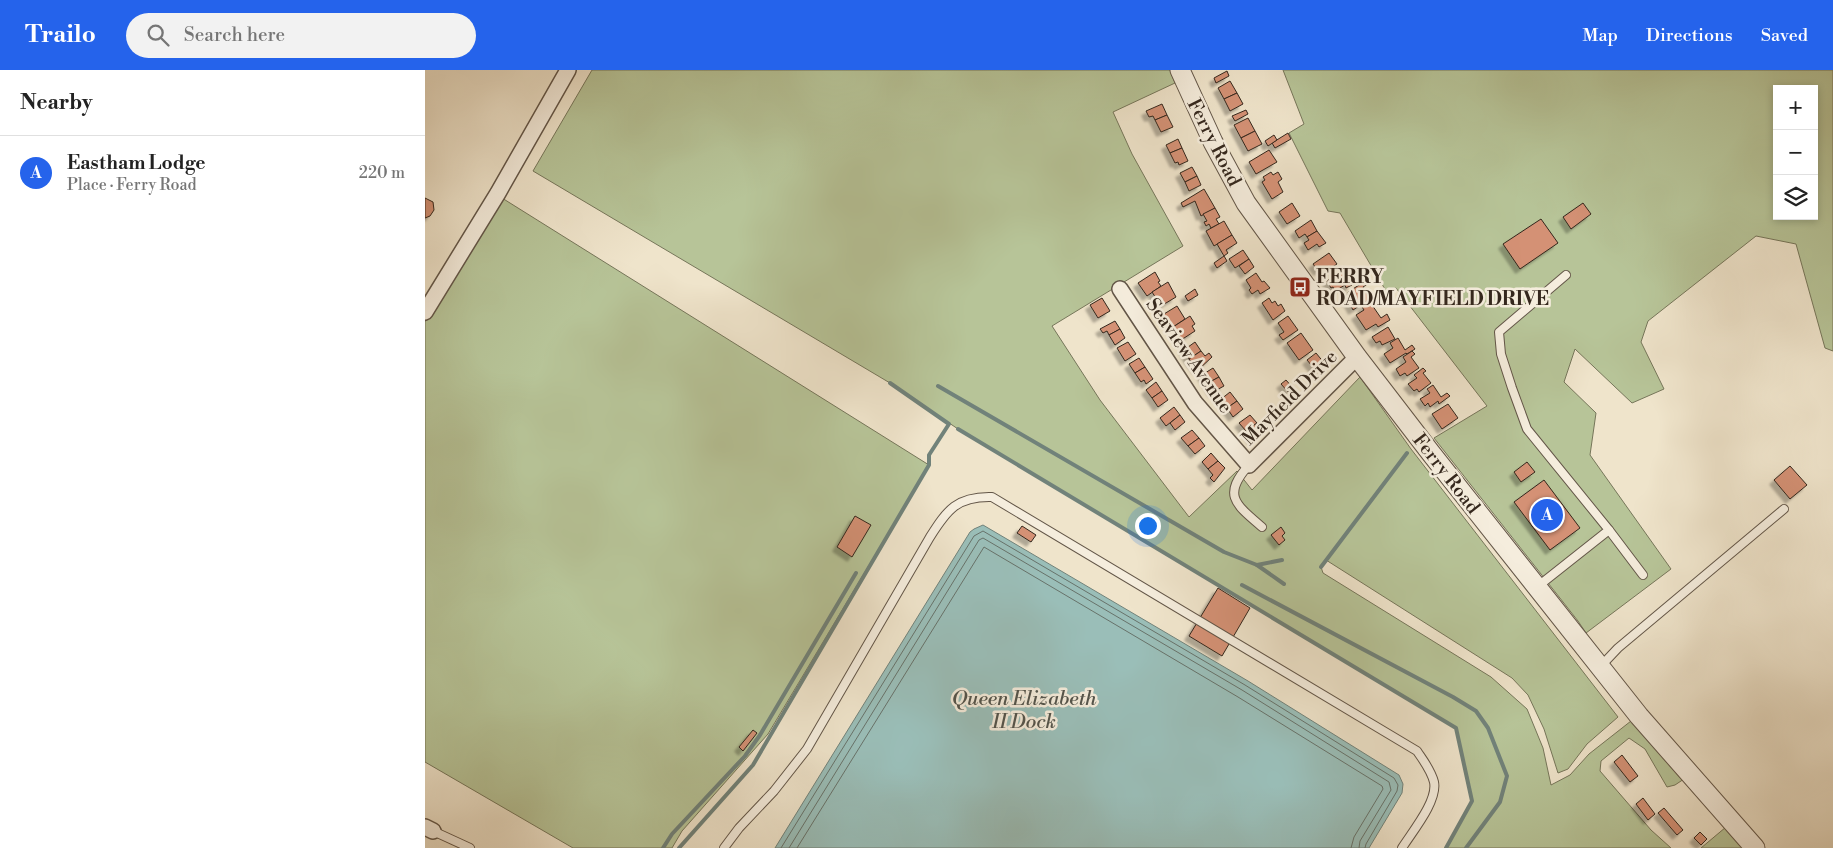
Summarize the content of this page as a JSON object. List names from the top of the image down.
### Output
{
  "streets": {
    "street": ["Ferry Road", "Seaview Avenue", "Mayfield Drive"]
  },
  "crossings": [
    ["Ferry Road", "Mayfield Drive"],
    ["Seaview Avenue", "Mayfield Drive"]
  ],
  "water": ["Queen Elizabeth II Dock"],
  "places": {
    "bus stop": ["FERRY ROAD/MAYFIELD DRIVE"]
  },
  "page": {
    "header": "Trailo",
    "search": "Search here",
    "nav": ["Map", "Directions", "Saved"],
    "heading": "Nearby",
    "map_buttons": ["+", "−"],
    "list": [
      {
        "mark": "A",
        "name": "Eastham Lodge",
        "note": "Place · Ferry Road",
        "value": "220 m"
      }
    ],
    "pins": "A"
  }
}
